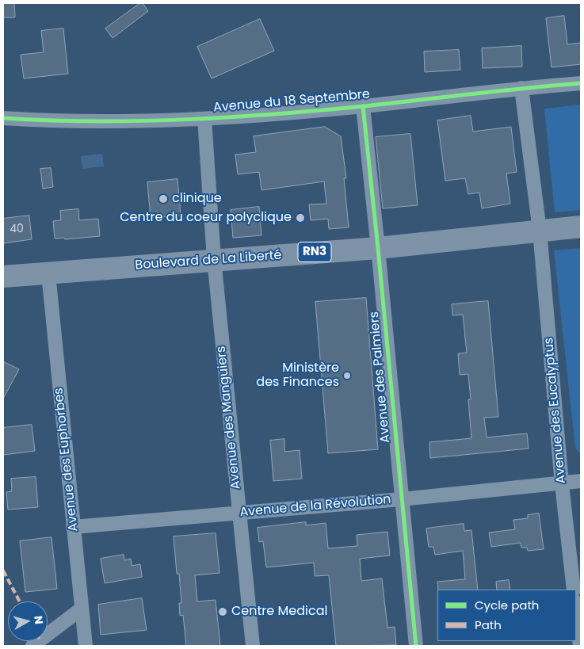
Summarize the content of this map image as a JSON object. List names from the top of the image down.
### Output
{
  "streets": {
    "highway": ["RN3", "Boulevard de La Liberté"],
    "street": [
      "Avenue du 18 Septembre",
      "Avenue des Palmiers",
      "Avenue des Eucalyptus",
      "Avenue des Manguiers",
      "Avenue des Euphorbes",
      "Avenue de la Révolution"
    ]
  },
  "crossings": [
    ["Avenue du 18 Septembre", "Avenue des Palmiers"],
    ["Avenue du 18 Septembre", "Avenue des Eucalyptus"],
    ["Avenue du 18 Septembre", "Avenue des Manguiers"],
    ["RN3", "Boulevard de La Liberté"],
    ["RN3", "Avenue des Euphorbes"],
    ["Boulevard de La Liberté", "Avenue des Palmiers"],
    ["Boulevard de La Liberté", "Avenue des Eucalyptus"],
    ["Boulevard de La Liberté", "Avenue des Manguiers"],
    ["Boulevard de La Liberté", "Avenue des Euphorbes"],
    ["Avenue des Palmiers", "Avenue de la Révolution"],
    ["Avenue des Eucalyptus", "Avenue de la Révolution"],
    ["Avenue des Manguiers", "Avenue de la Révolution"],
    ["Avenue des Euphorbes", "Avenue de la Révolution"]
  ],
  "places": [
    "clinique",
    "Centre du coeur polyclique",
    "Ministère des Finances",
    "Centre Medical"
  ],
  "house_numbers": ["40"],
  "legend": ["Cycle path", "Path"],
  "north": "right"
}
